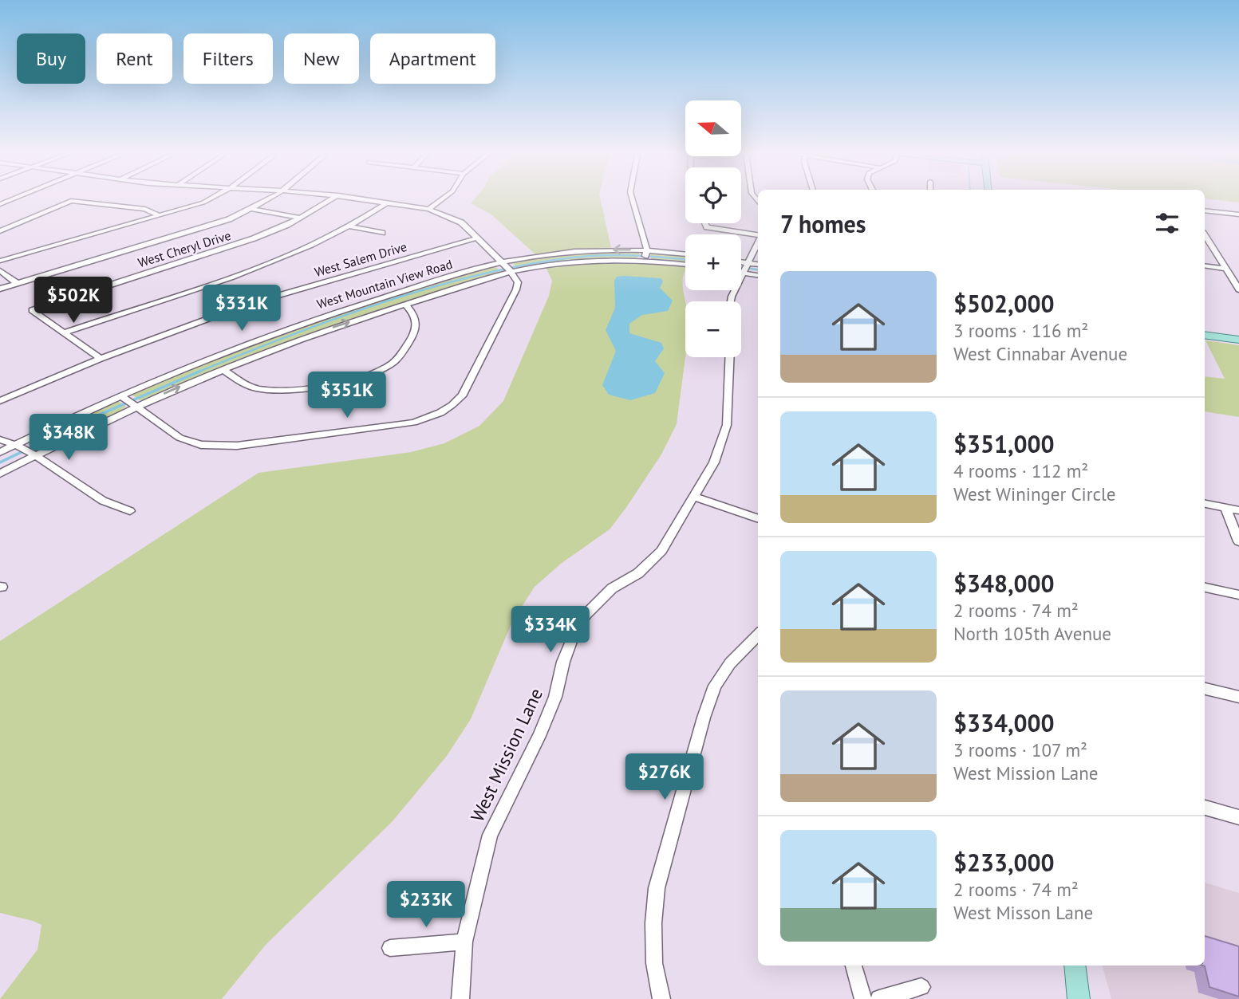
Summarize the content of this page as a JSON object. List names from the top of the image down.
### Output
{
  "streets": {
    "street": [
      "West Cheryl Drive",
      "West Salem Drive",
      "West Mountain View Road",
      "West Mission Lane"
    ]
  },
  "north": "left",
  "page": {
    "chip": [
      "Buy",
      "Rent",
      "Filters",
      "New",
      "Apartment"
    ],
    "map_buttons": ["+", "−"],
    "heading": "7 homes",
    "list": [
      {
        "name": "$502,000",
        "note": "3 rooms · 116 m² · West Cinnabar Avenue"
      },
      {
        "name": "$351,000",
        "note": "4 rooms · 112 m² · West Wininger Circle"
      },
      {
        "name": "$348,000",
        "note": "2 rooms · 74 m² · North 105th Avenue"
      },
      {
        "name": "$334,000",
        "note": "3 rooms · 107 m² · West Mission Lane"
      },
      {
        "name": "$233,000",
        "note": "2 rooms · 74 m² · West Misson Lane"
      }
    ],
    "price": [
      "$502K",
      "$331K",
      "$351K",
      "$348K",
      "$334K",
      "$276K",
      "$233K"
    ]
  }
}
